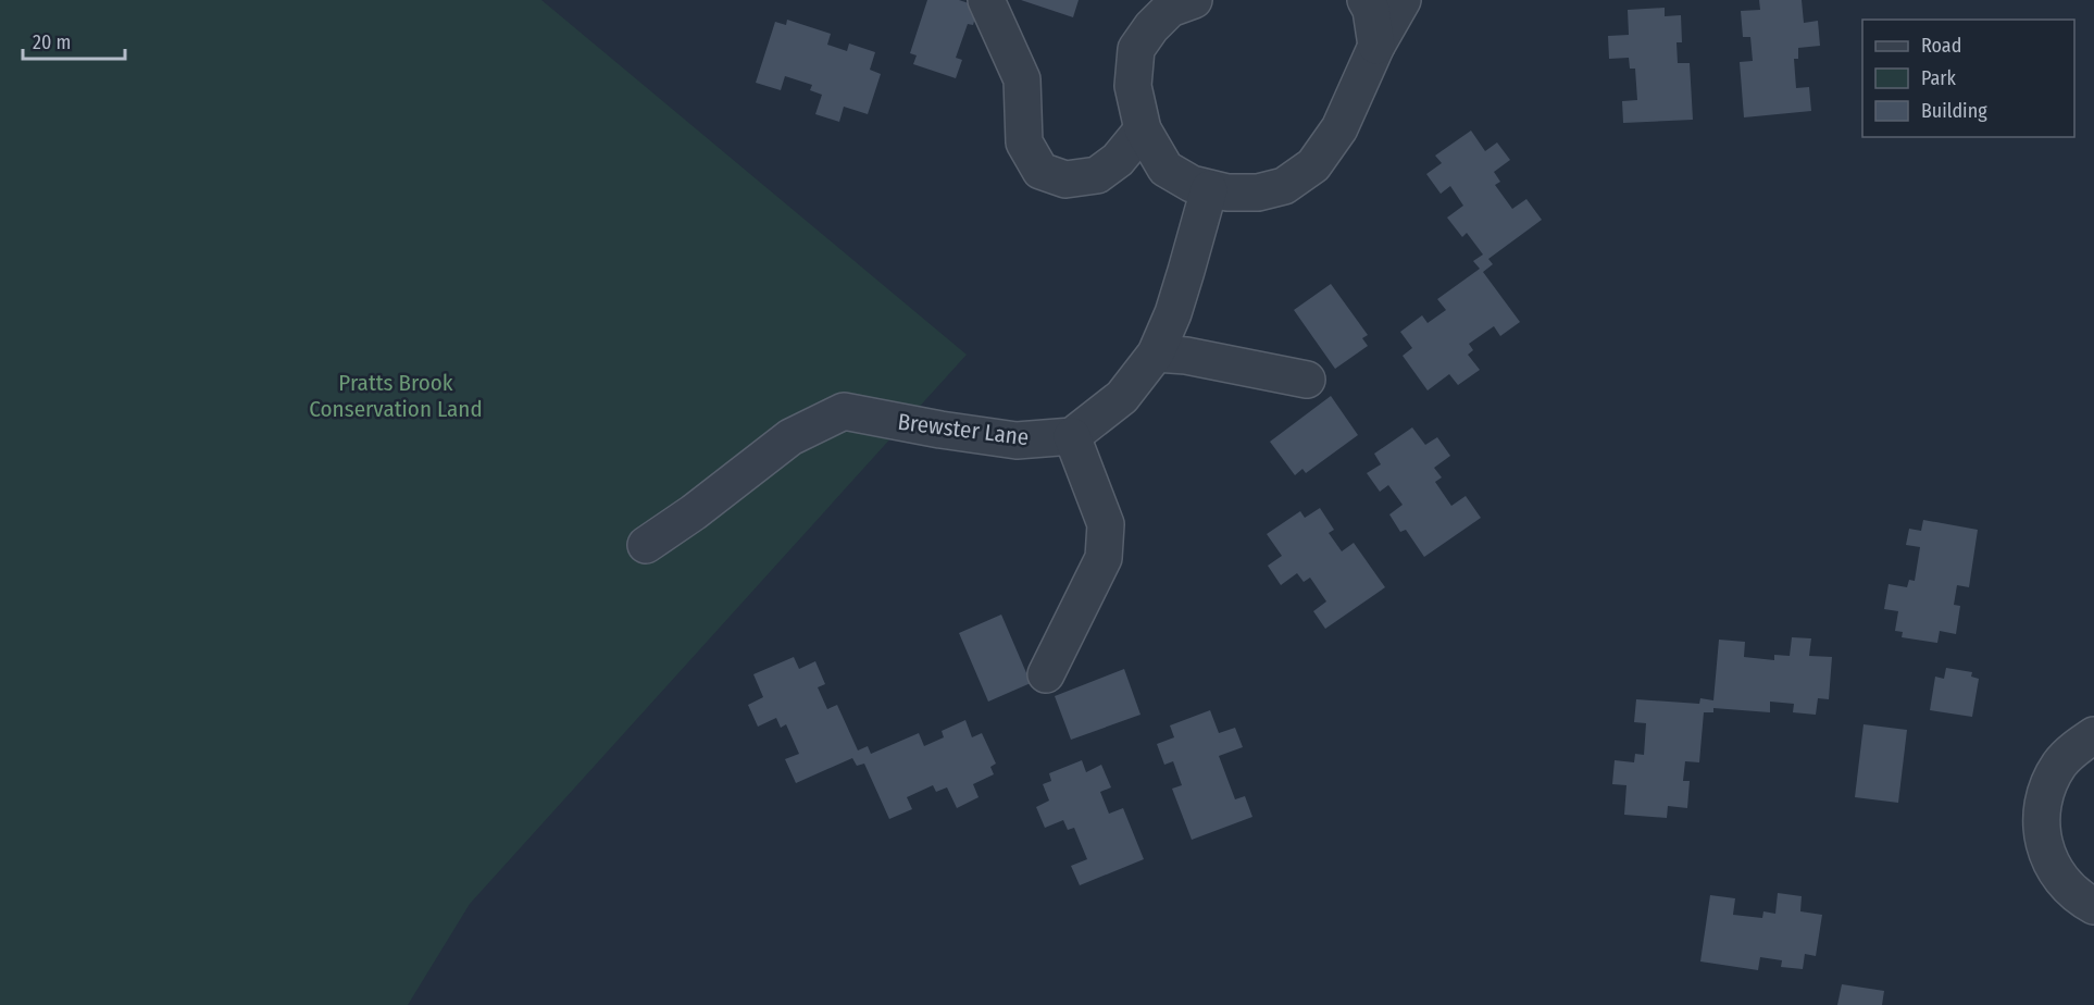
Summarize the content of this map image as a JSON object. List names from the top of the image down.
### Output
{
  "streets": {
    "street": ["Brewster Lane"]
  },
  "parks": ["Pratts Brook Conservation Land"],
  "legend": ["Road", "Park", "Building"],
  "scale_bar": "20 m"
}
